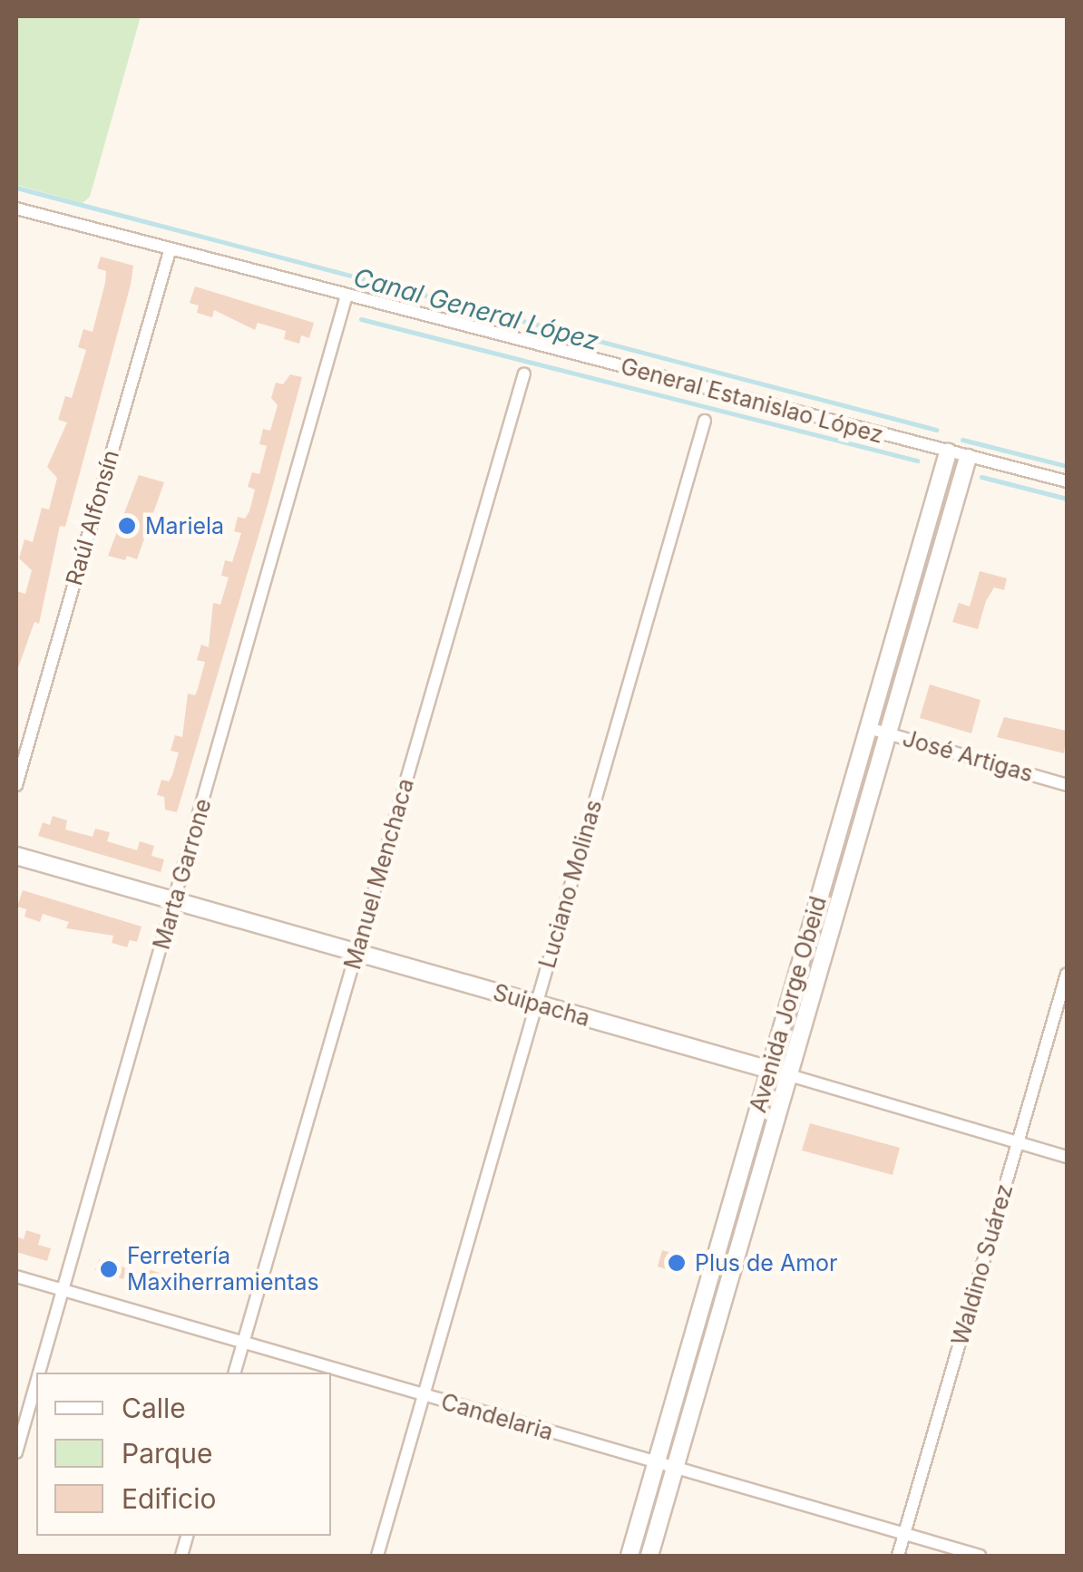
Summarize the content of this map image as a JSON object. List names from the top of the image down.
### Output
{
  "streets": {
    "main road": ["Avenida Jorge Obeid", "Suipacha"],
    "street": [
      "General Estanislao López",
      "Raúl Alfonsín",
      "José Artigas",
      "Marta Garrone",
      "Manuel Menchaca",
      "Luciano Molinas",
      "Waldino Suárez",
      "Candelaria"
    ]
  },
  "crossings": [
    ["General Estanislao López", "Raúl Alfonsín"],
    ["General Estanislao López", "Marta Garrone"],
    ["General Estanislao López", "Avenida Jorge Obeid"],
    ["José Artigas", "Avenida Jorge Obeid"],
    ["Marta Garrone", "Suipacha"],
    ["Marta Garrone", "Candelaria"],
    ["Manuel Menchaca", "Suipacha"],
    ["Manuel Menchaca", "Candelaria"],
    ["Luciano Molinas", "Suipacha"],
    ["Luciano Molinas", "Candelaria"],
    ["Avenida Jorge Obeid", "Suipacha"],
    ["Avenida Jorge Obeid", "Candelaria"],
    ["Suipacha", "Waldino Suárez"],
    ["Waldino Suárez", "Candelaria"]
  ],
  "water": ["Canal General López"],
  "places": ["Mariela", "Plus de Amor", "Ferretería Maxiherramientas"],
  "legend": ["Calle", "Parque", "Edificio"]
}
